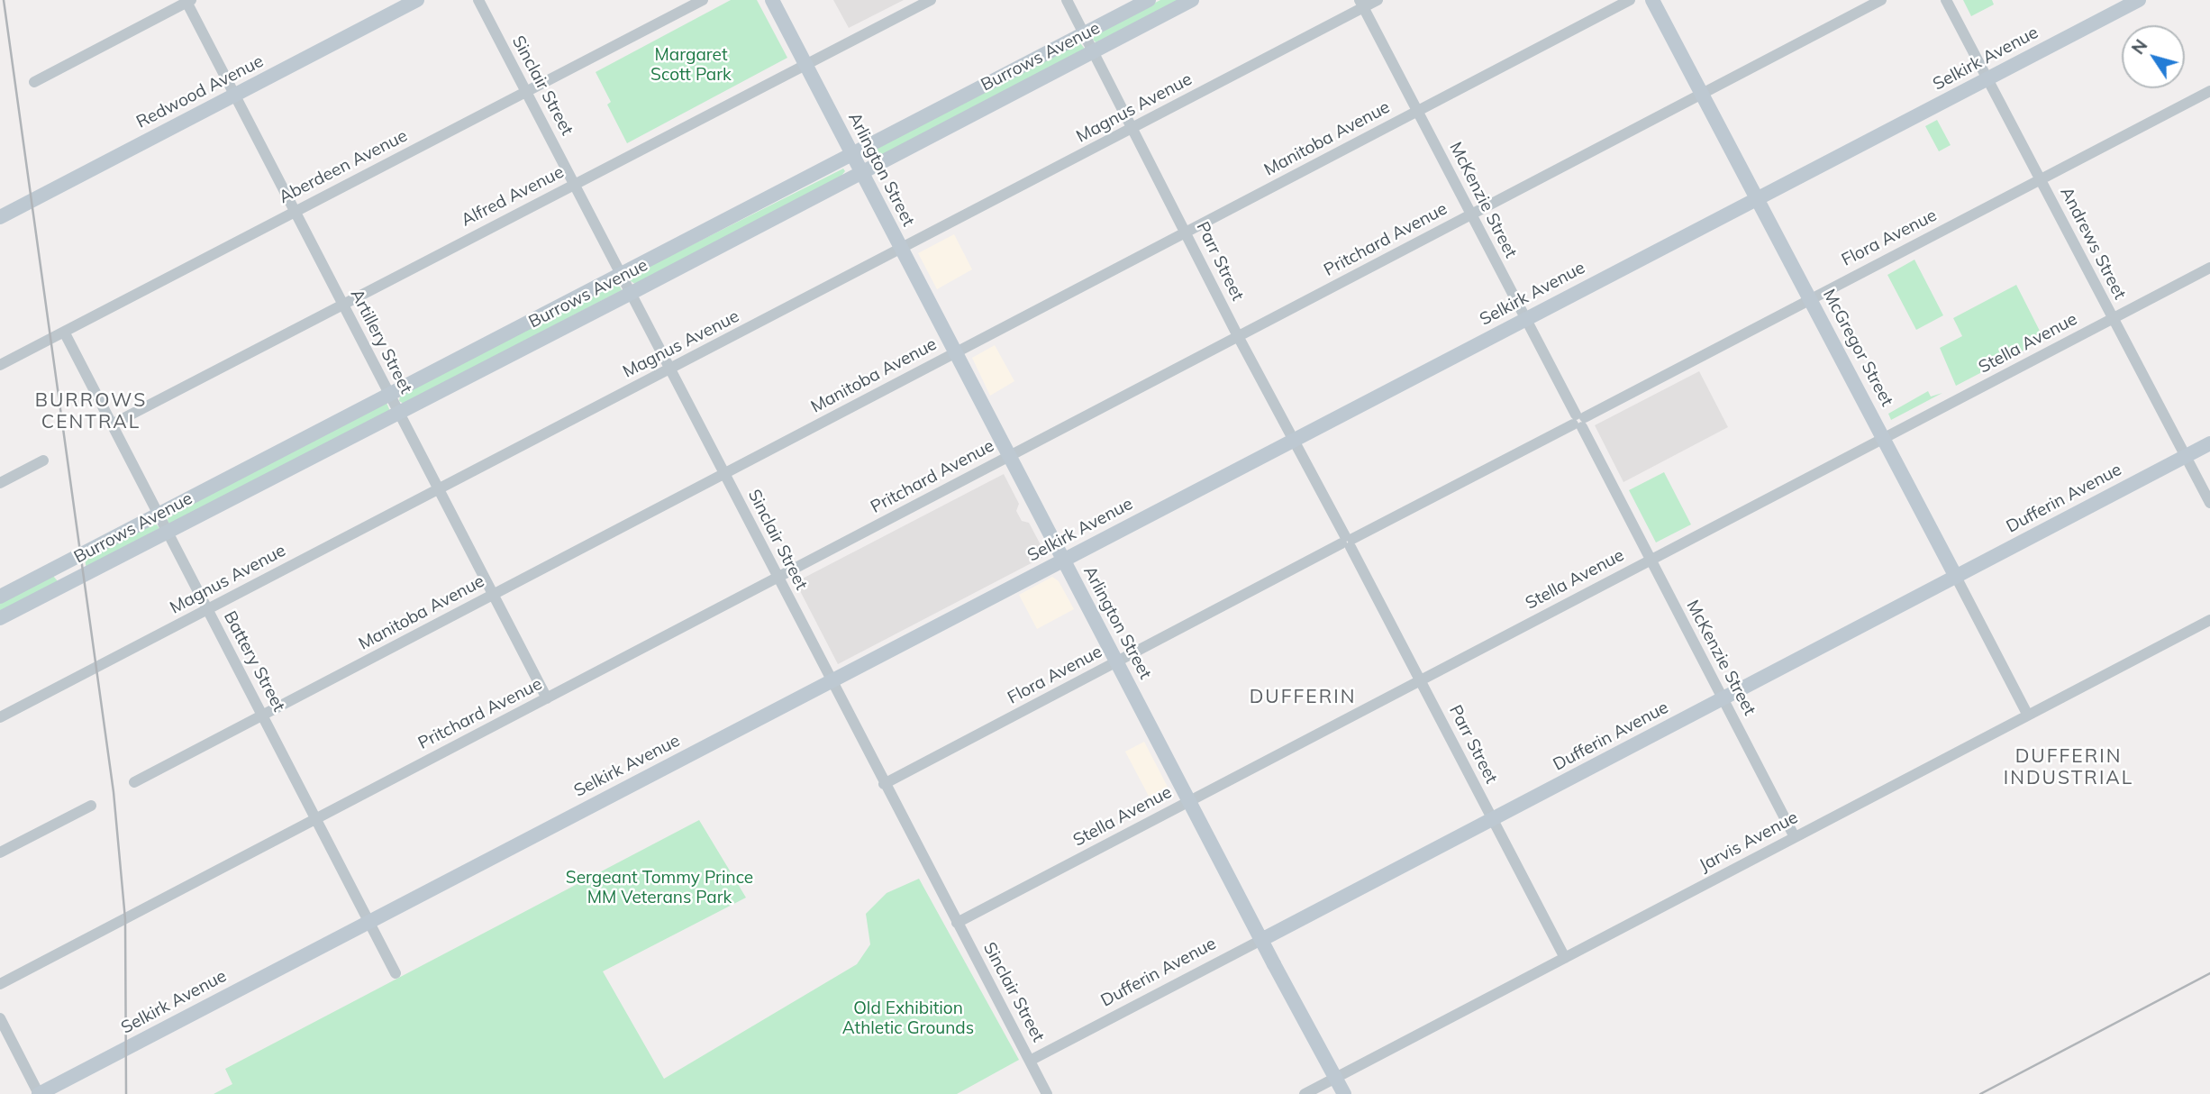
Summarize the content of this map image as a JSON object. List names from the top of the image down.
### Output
{
  "streets": {
    "main road": [
      "Burrows Avenue",
      "Selkirk Avenue",
      "Redwood Avenue",
      "Arlington Street",
      "McGregor Street",
      "Dufferin Avenue"
    ],
    "street": [
      "Sinclair Street",
      "Magnus Avenue",
      "Manitoba Avenue",
      "Aberdeen Avenue",
      "Alfred Avenue",
      "McKenzie Street",
      "Flora Avenue",
      "Pritchard Avenue",
      "Andrews Street",
      "Parr Street",
      "Artillery Street",
      "Stella Avenue",
      "Battery Street",
      "Jarvis Avenue"
    ]
  },
  "crossings": [
    ["Burrows Avenue", "Sinclair Street"],
    ["Burrows Avenue", "Arlington Street"],
    ["Burrows Avenue", "Parr Street"],
    ["Burrows Avenue", "Artillery Street"],
    ["Burrows Avenue", "Battery Street"],
    ["Selkirk Avenue", "Sinclair Street"],
    ["Selkirk Avenue", "Arlington Street"],
    ["Selkirk Avenue", "McKenzie Street"],
    ["Selkirk Avenue", "Andrews Street"],
    ["Selkirk Avenue", "Parr Street"],
    ["Selkirk Avenue", "McGregor Street"],
    ["Selkirk Avenue", "Battery Street"],
    ["Sinclair Street", "Magnus Avenue"],
    ["Sinclair Street", "Manitoba Avenue"],
    ["Sinclair Street", "Aberdeen Avenue"],
    ["Sinclair Street", "Alfred Avenue"],
    ["Sinclair Street", "Flora Avenue"],
    ["Sinclair Street", "Pritchard Avenue"],
    ["Sinclair Street", "Stella Avenue"],
    ["Sinclair Street", "Dufferin Avenue"],
    ["Redwood Avenue", "Artillery Street"],
    ["Magnus Avenue", "Arlington Street"],
    ["Magnus Avenue", "McKenzie Street"],
    ["Magnus Avenue", "Parr Street"],
    ["Magnus Avenue", "Artillery Street"],
    ["Magnus Avenue", "Battery Street"],
    ["Manitoba Avenue", "Arlington Street"],
    ["Manitoba Avenue", "McKenzie Street"],
    ["Manitoba Avenue", "Parr Street"],
    ["Manitoba Avenue", "Artillery Street"],
    ["Manitoba Avenue", "Battery Street"],
    ["Aberdeen Avenue", "Artillery Street"],
    ["Aberdeen Avenue", "Battery Street"],
    ["Arlington Street", "Alfred Avenue"],
    ["Arlington Street", "Flora Avenue"],
    ["Arlington Street", "Pritchard Avenue"],
    ["Arlington Street", "Stella Avenue"],
    ["Arlington Street", "Dufferin Avenue"],
    ["Alfred Avenue", "Artillery Street"],
    ["Alfred Avenue", "Battery Street"],
    ["McKenzie Street", "Flora Avenue"],
    ["McKenzie Street", "Pritchard Avenue"],
    ["McKenzie Street", "Stella Avenue"],
    ["McKenzie Street", "Dufferin Avenue"],
    ["McKenzie Street", "Jarvis Avenue"],
    ["Flora Avenue", "Andrews Street"],
    ["Flora Avenue", "Parr Street"],
    ["Flora Avenue", "McGregor Street"],
    ["Pritchard Avenue", "Parr Street"],
    ["Pritchard Avenue", "Artillery Street"],
    ["Pritchard Avenue", "McGregor Street"],
    ["Pritchard Avenue", "Battery Street"],
    ["Andrews Street", "Stella Avenue"],
    ["Andrews Street", "Dufferin Avenue"],
    ["Parr Street", "Stella Avenue"],
    ["Parr Street", "Dufferin Avenue"],
    ["Parr Street", "Jarvis Avenue"],
    ["Stella Avenue", "McGregor Street"],
    ["McGregor Street", "Dufferin Avenue"],
    ["McGregor Street", "Jarvis Avenue"]
  ],
  "districts": ["BURROWS CENTRAL", "DUFFERIN", "DUFFERIN INDUSTRIAL"],
  "parks": ["Margaret Scott Park", "Sergeant Tommy Prince MM Veterans Park", "Old Exhibition Athletic Grounds"],
  "north": "top left"
}
